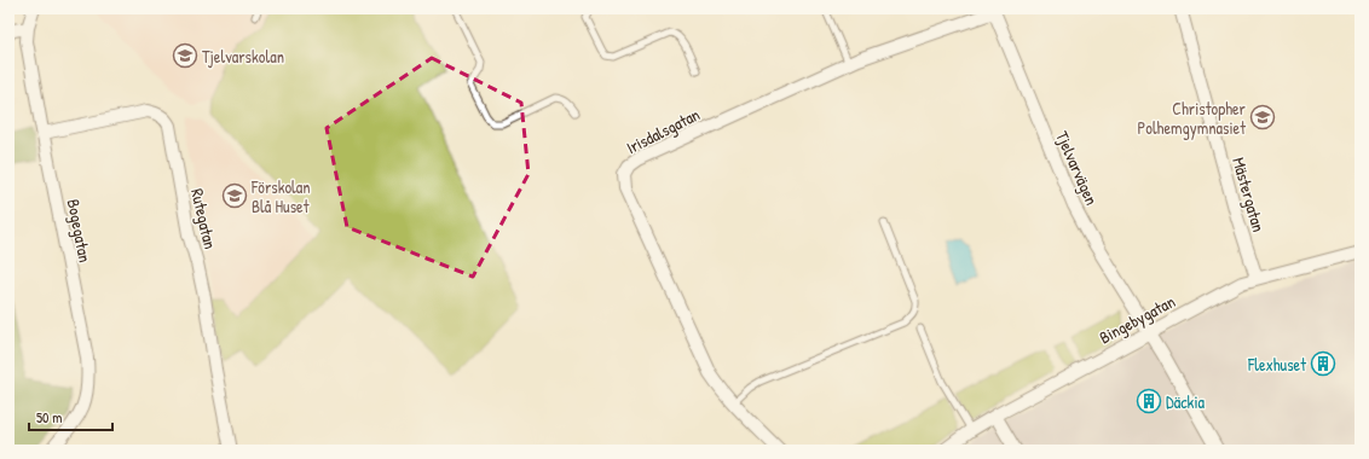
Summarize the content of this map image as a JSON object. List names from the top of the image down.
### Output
{
  "streets": {
    "street": [
      "Irisdalsgatan",
      "Tjelvarvägen",
      "Mästergatan",
      "Rutegatan",
      "Bogegatan",
      "Bingebygatan"
    ]
  },
  "crossings": [
    ["Irisdalsgatan", "Tjelvarvägen"],
    ["Tjelvarvägen", "Bingebygatan"],
    ["Mästergatan", "Bingebygatan"],
    ["Rutegatan", "Bogegatan"]
  ],
  "places": {
    "school or university": ["Tjelvarskolan", "Christopher Polhemgymnasiet", "Förskolan Blå Huset"],
    "building": ["Flexhuset", "Däckia"]
  },
  "scale_bar": "50 m"
}
